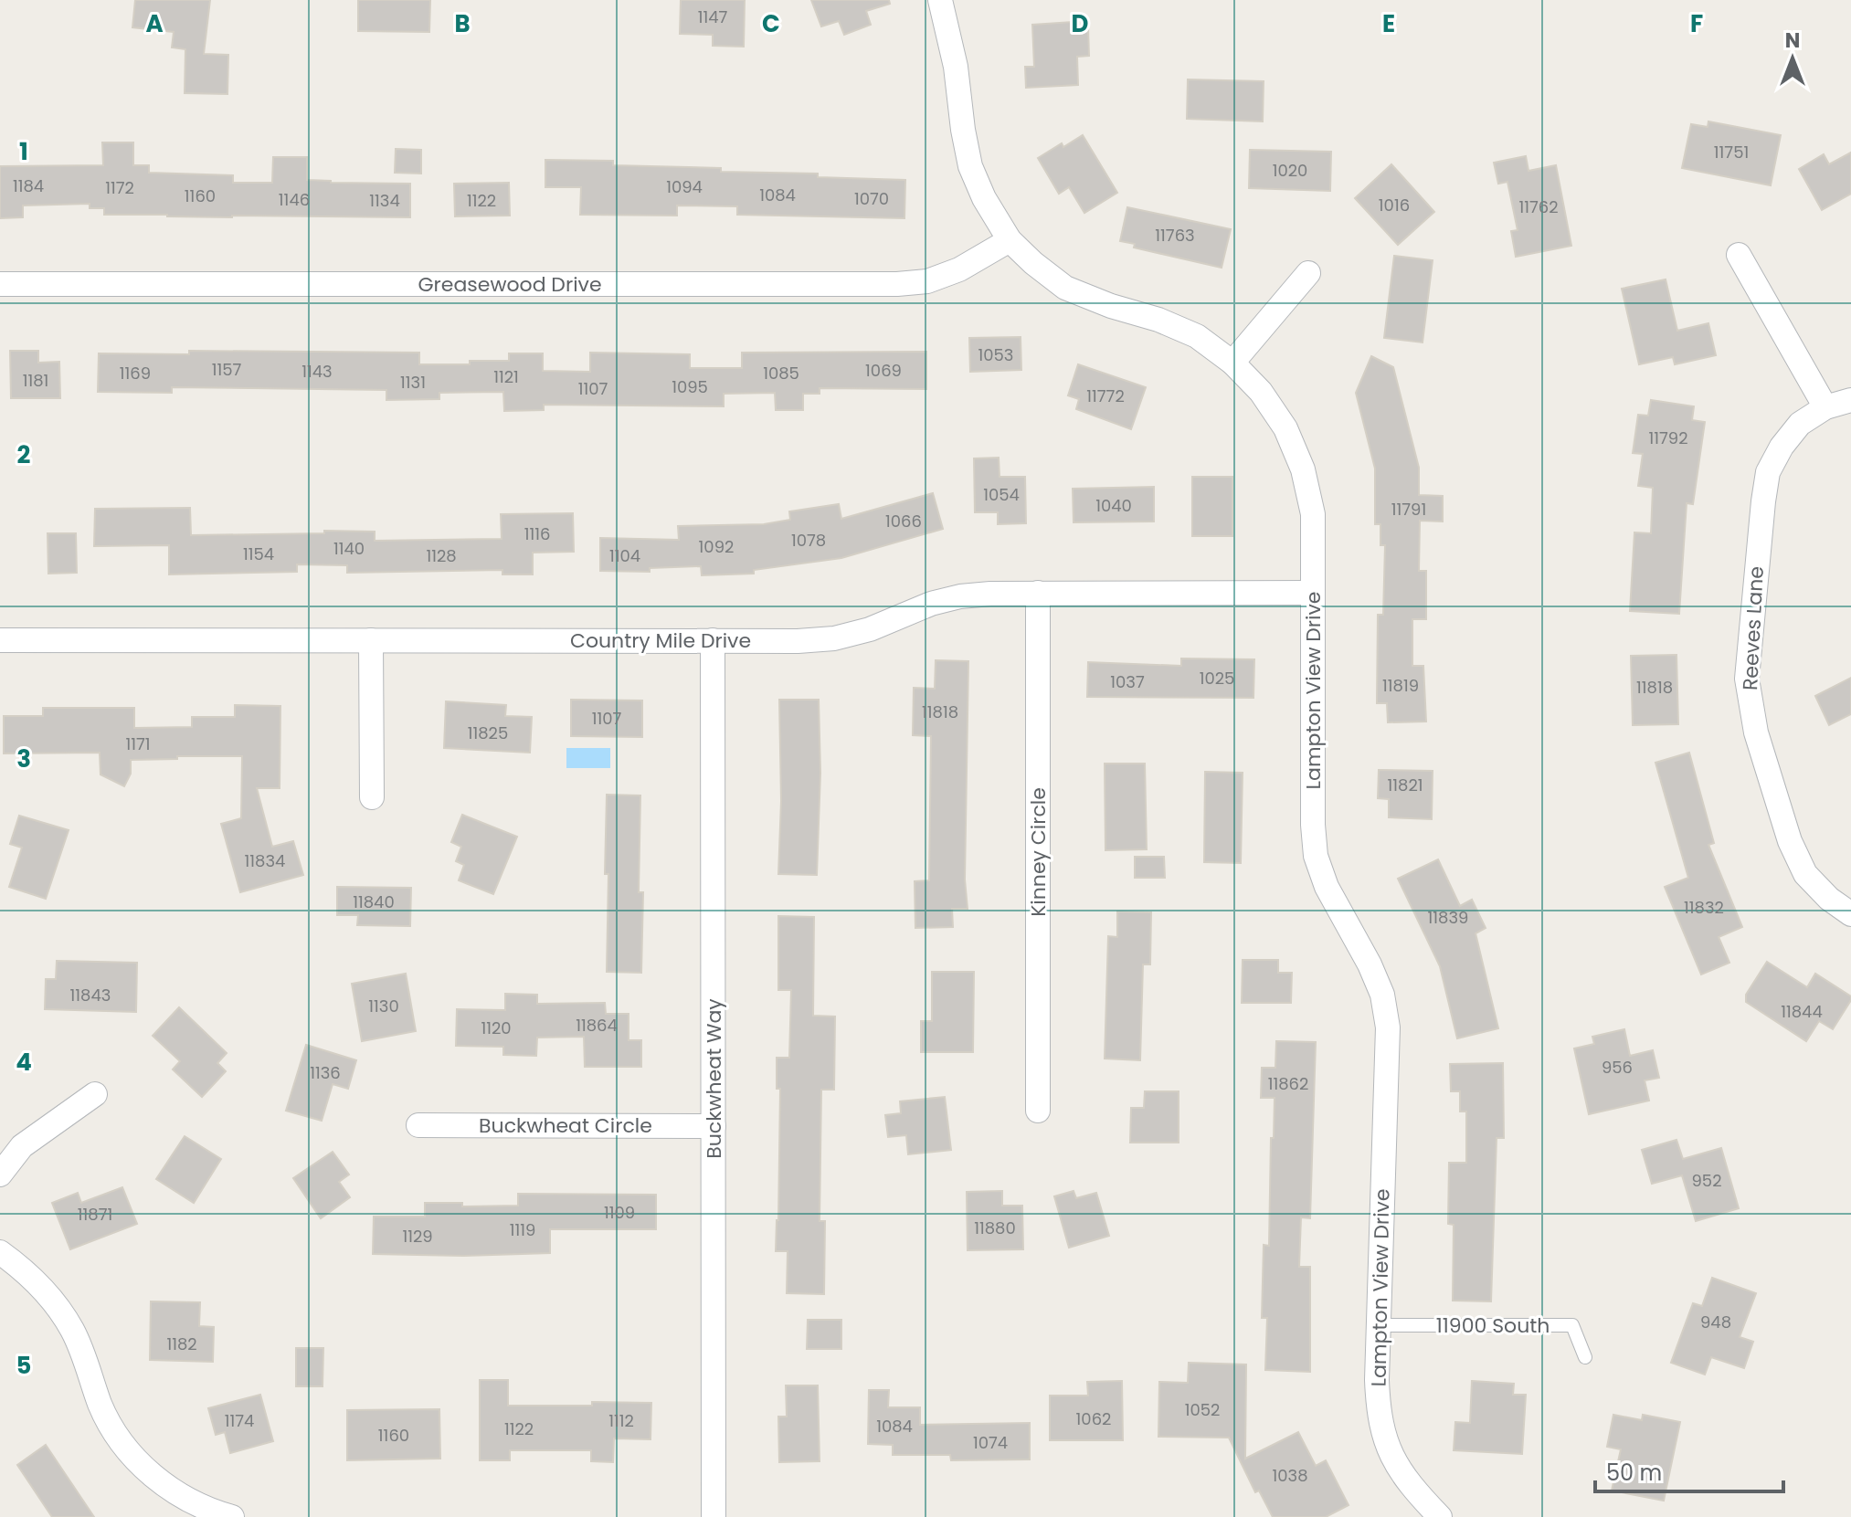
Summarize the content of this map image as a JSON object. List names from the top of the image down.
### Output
{
  "streets": {
    "street": [
      "Greasewood Drive",
      "Reeves Lane",
      "Country Mile Drive",
      "Lampton View Drive",
      "Kinney Circle",
      "Buckwheat Way",
      "Buckwheat Circle"
    ],
    "lane": ["11900 South"]
  },
  "crossings": [
    ["Greasewood Drive", "Lampton View Drive"],
    ["Country Mile Drive", "Lampton View Drive"],
    ["Country Mile Drive", "Kinney Circle"],
    ["Country Mile Drive", "Buckwheat Way"],
    ["Lampton View Drive", "11900 South"],
    ["Buckwheat Way", "Buckwheat Circle"]
  ],
  "house_numbers": [
    "1147",
    "11751",
    "1020",
    "1184",
    "1094",
    "1172",
    "1084",
    "1160",
    "1070",
    "1146",
    "1134",
    "1122",
    "1016",
    "11762",
    "11763",
    "1053",
    "1157",
    "1069",
    "1143",
    "1169",
    "1085",
    "1121",
    "1181",
    "1131",
    "1095",
    "1107",
    "11772",
    "11792",
    "1054",
    "1040",
    "11791",
    "1066",
    "1116",
    "1078",
    "1092",
    "1140",
    "1154",
    "1128",
    "1104",
    "1025",
    "1037",
    "11819",
    "11818",
    "11818",
    "1107",
    "11825",
    "1171",
    "11821",
    "11834",
    "11840",
    "11832",
    "11839",
    "11843",
    "1130",
    "11844",
    "11864",
    "1120",
    "956",
    "1136",
    "11862",
    "952",
    "1109",
    "11871",
    "11880",
    "1119",
    "1129",
    "948",
    "1182",
    "1052",
    "1062",
    "1174",
    "1112",
    "1084",
    "1122",
    "1160",
    "1074",
    "1038"
  ],
  "scale_bar": "50 m",
  "north": "top",
  "grid": {
    "columns": [
      "A",
      "B",
      "C",
      "D",
      "E",
      "F"
    ],
    "rows": [
      "1",
      "2",
      "3",
      "4",
      "5"
    ]
  }
}
